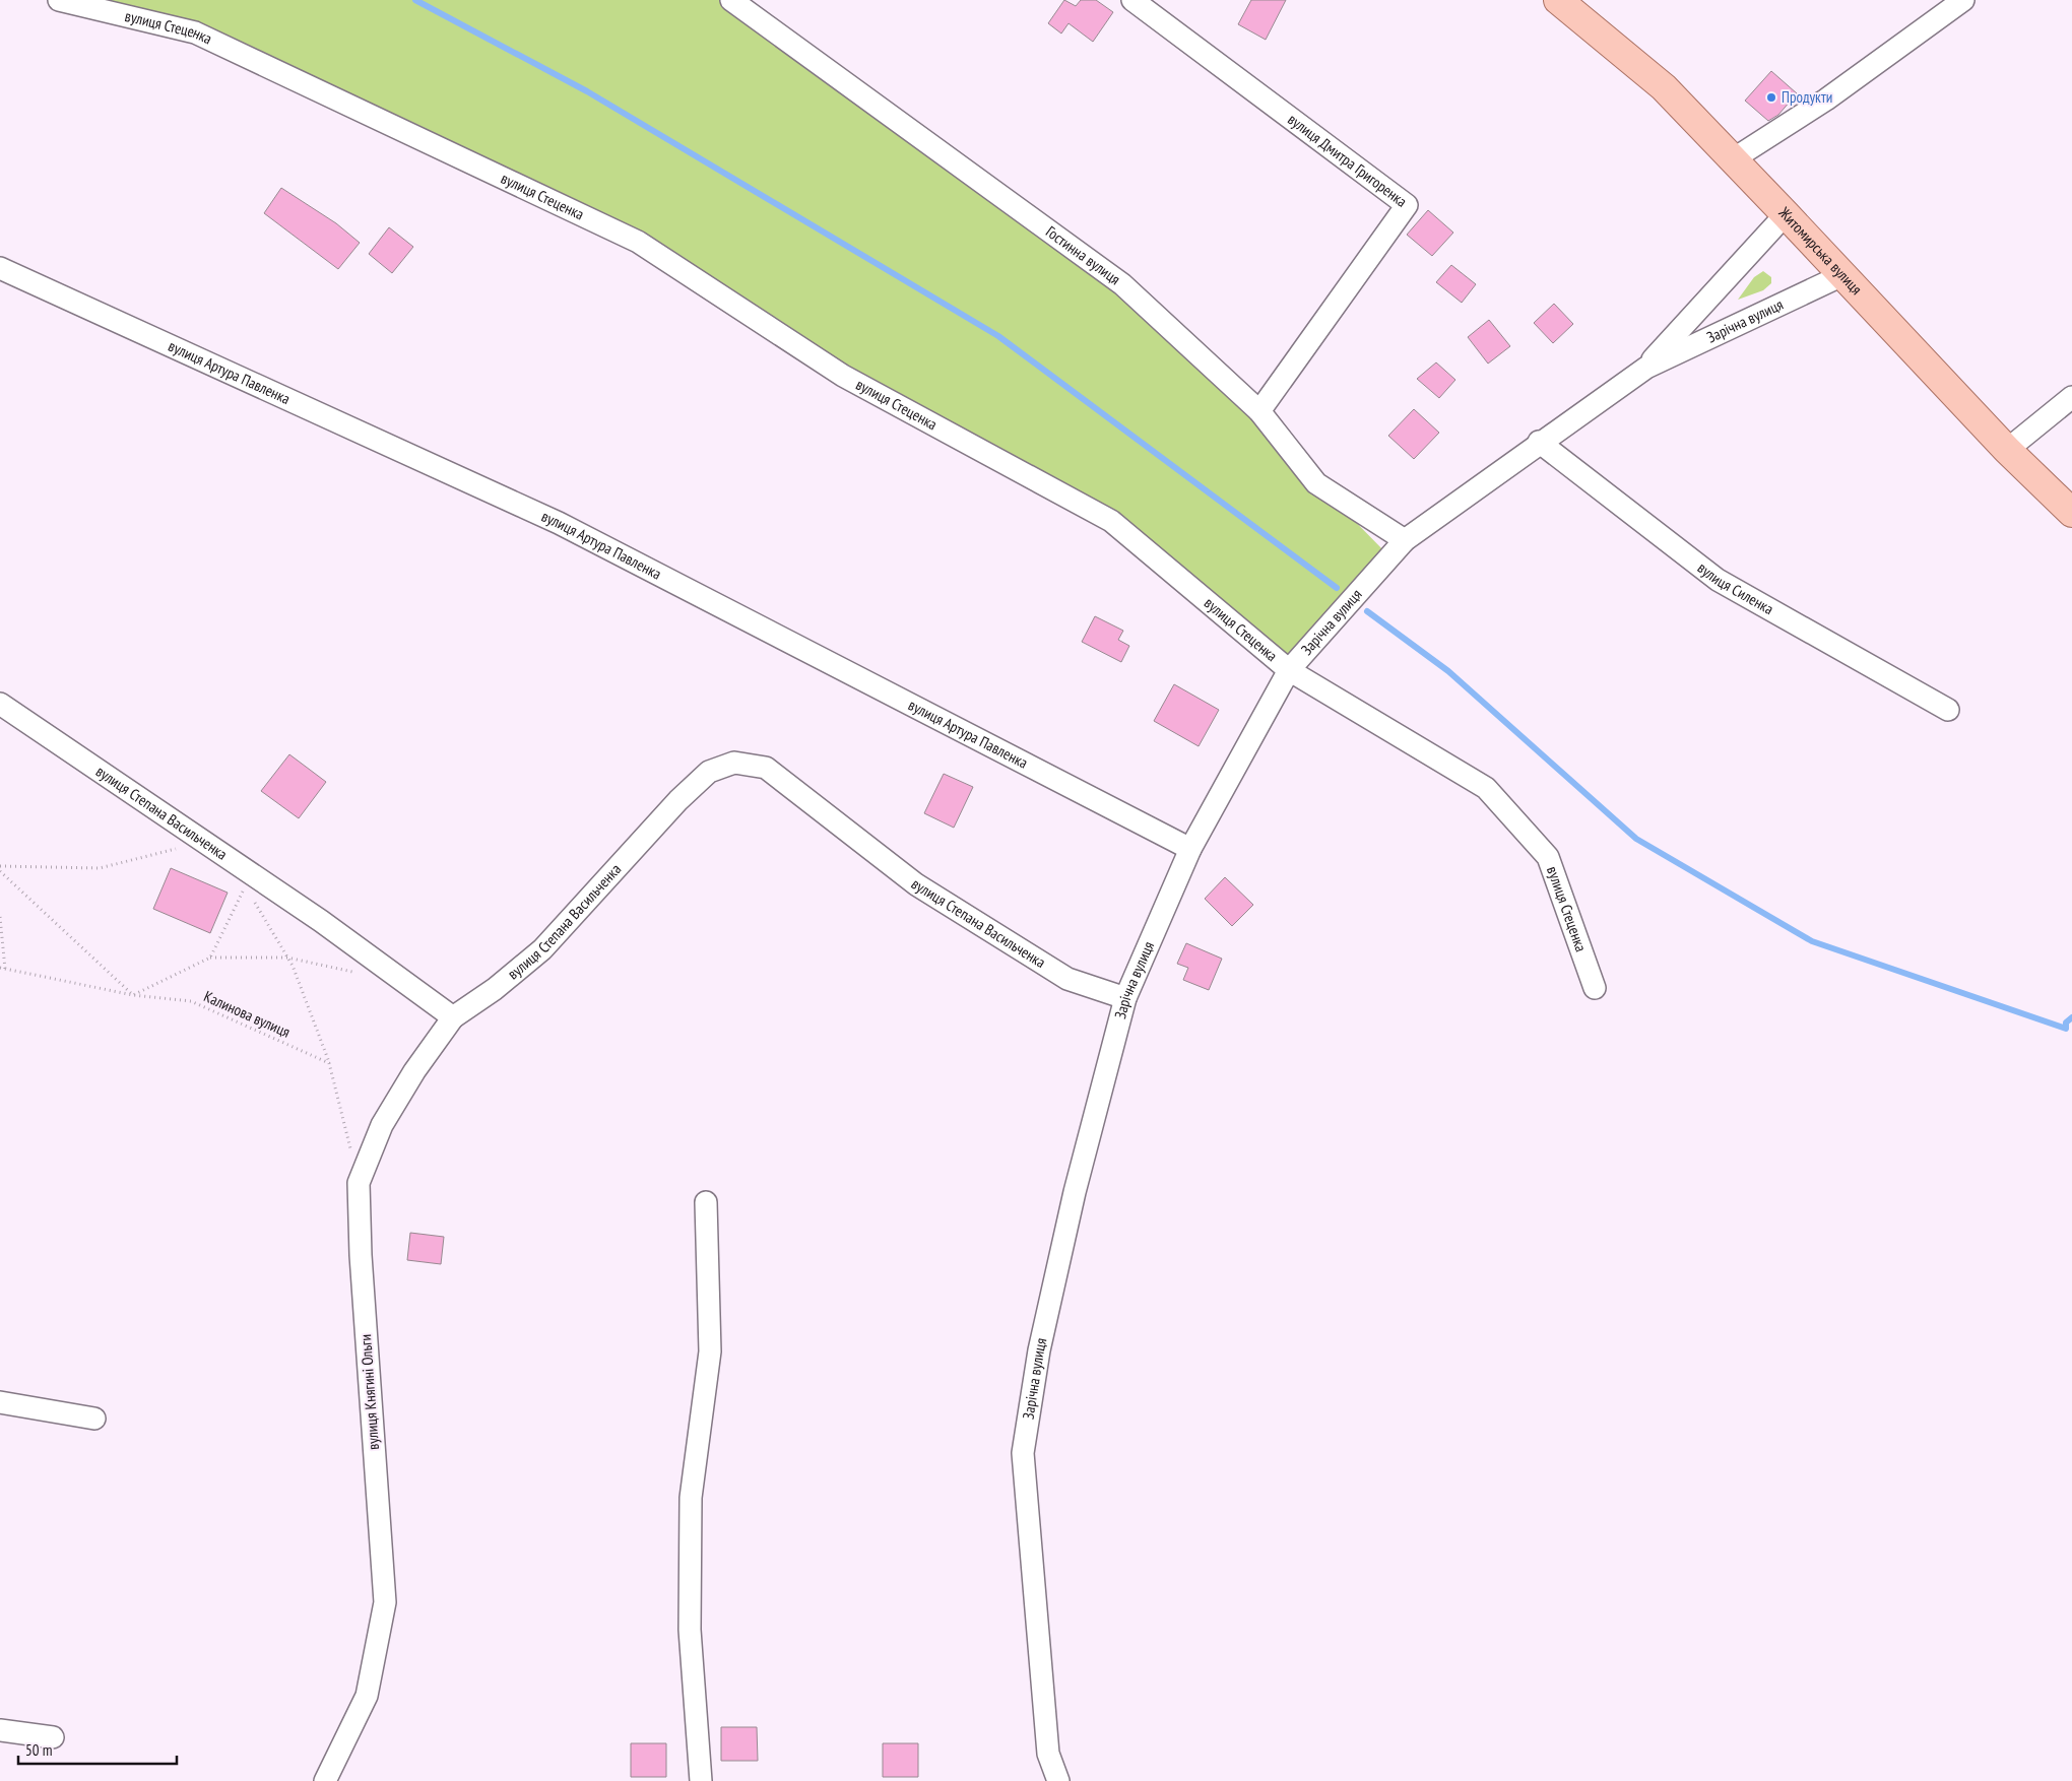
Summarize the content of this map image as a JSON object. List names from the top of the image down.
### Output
{
  "streets": {
    "main road": ["Житомирська вулиця"],
    "street": [
      "вулиця Стеценка",
      "вулиця Дмитра Григоренка",
      "Гостинна вулиця",
      "Зарічна вулиця",
      "вулиця Артура Павленка",
      "вулиця Силенка",
      "вулиця Степана Васильченка",
      "вулиця Княгині Ольги"
    ],
    "path": ["Калинова вулиця"]
  },
  "crossings": [
    ["вулиця Стеценка", "Зарічна вулиця"],
    ["вулиця Дмитра Григоренка", "Гостинна вулиця"],
    ["Житомирська вулиця", "Зарічна вулиця"],
    ["Гостинна вулиця", "Зарічна вулиця"],
    ["Зарічна вулиця", "вулиця Артура Павленка"],
    ["Зарічна вулиця", "вулиця Силенка"],
    ["Зарічна вулиця", "вулиця Степана Васильченка"],
    ["вулиця Степана Васильченка", "вулиця Княгині Ольги"]
  ],
  "places": ["Продукти"],
  "scale_bar": "50 m"
}
